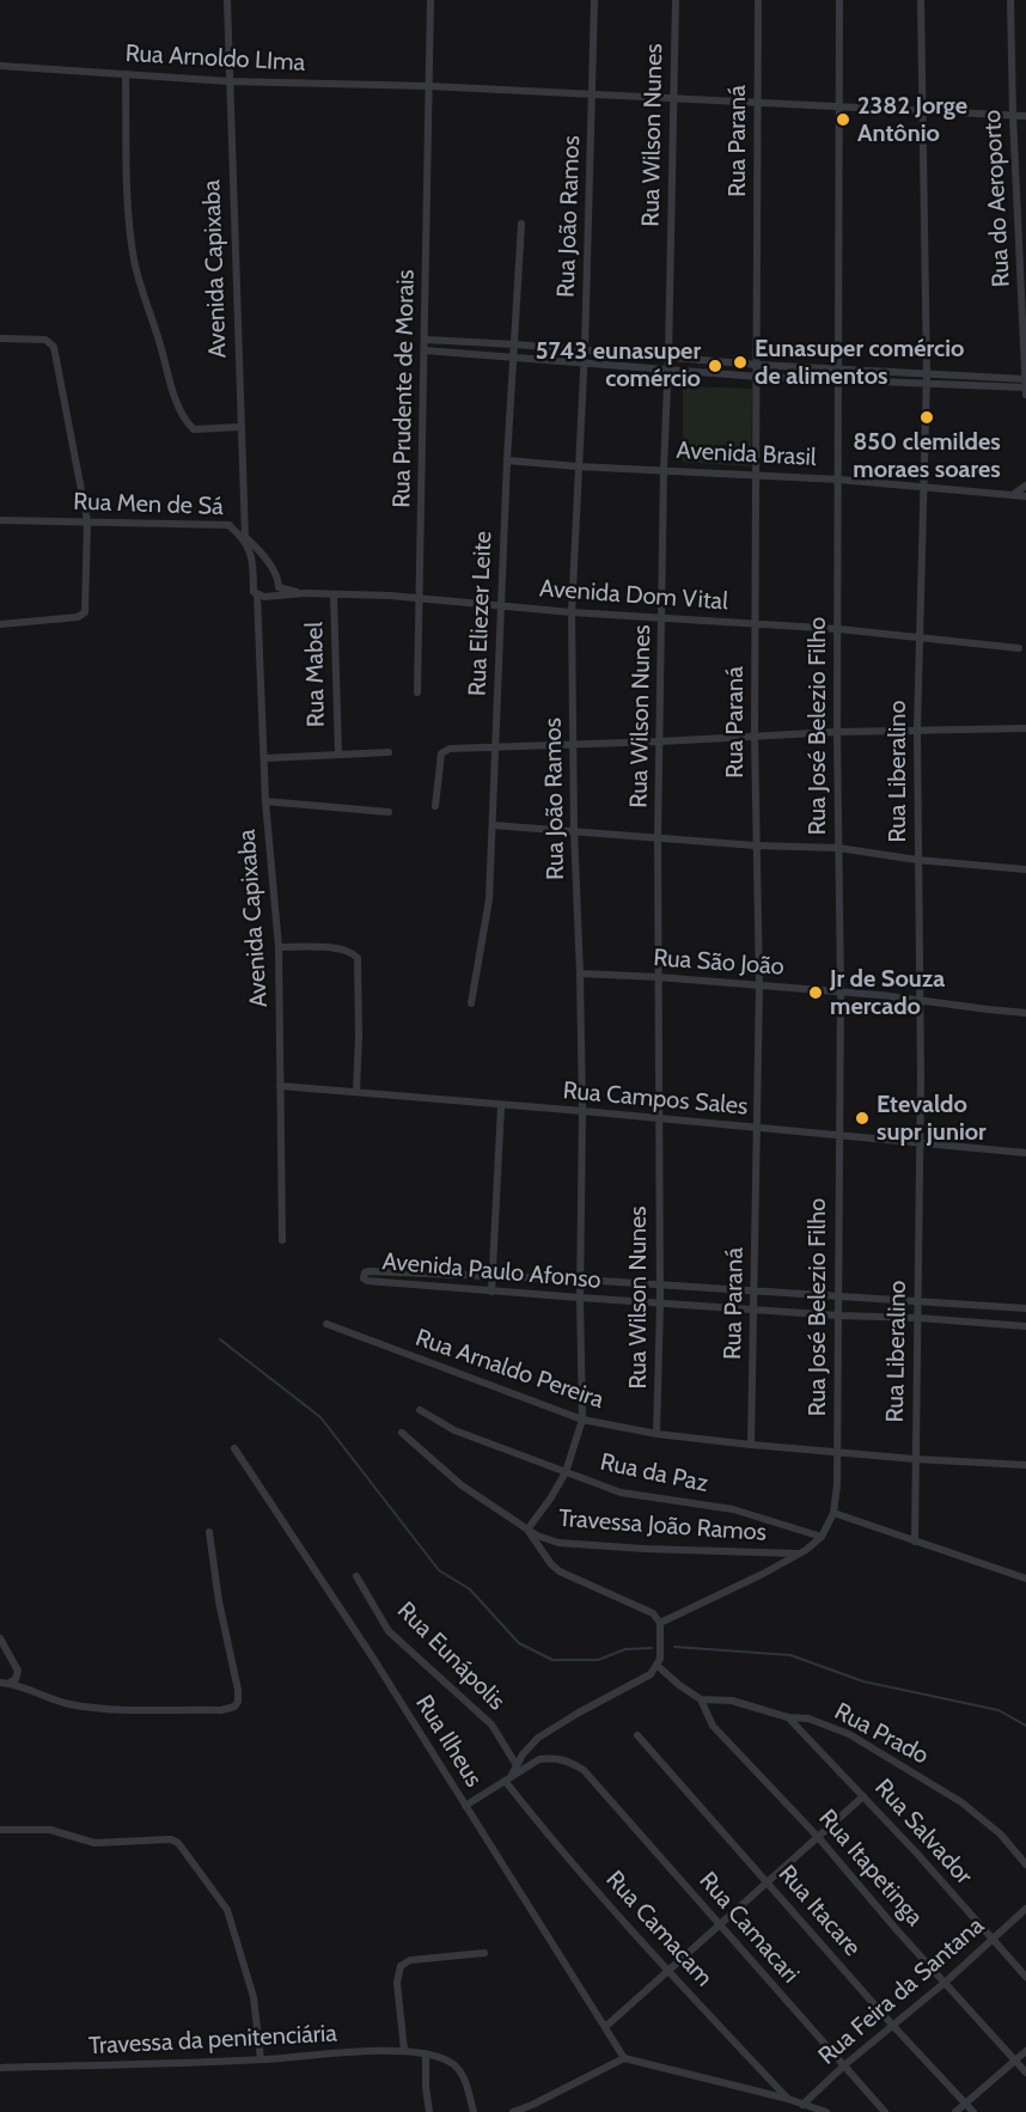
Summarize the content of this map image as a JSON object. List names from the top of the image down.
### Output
{
  "streets": {
    "street": [
      "Rua Arnoldo LIma",
      "Rua Wilson Nunes",
      "Rua Paraná",
      "Rua do Aeroporto",
      "Rua João Ramos",
      "Avenida Capixaba",
      "Rua Prudente de Morais",
      "Avenida Brasil",
      "Rua Men de Sá",
      "Avenida Dom Vital",
      "Rua Eliezer Leite",
      "Rua Mabel",
      "Rua José Belezio Filho",
      "Rua Liberalino",
      "Rua São João",
      "Rua Campos Sales",
      "Avenida Paulo Afonso",
      "Rua Arnaldo Pereira",
      "Rua da Paz",
      "Travessa João Ramos",
      "Rua Eunápolis",
      "Rua Prado",
      "Rua Ilheus",
      "Rua Salvador",
      "Rua Itapetinga",
      "Rua Itacare",
      "Rua Camacari",
      "Rua Camacam",
      "Rua Feira da Santana",
      "Travessa da penitenciária"
    ]
  },
  "crossings": [
    ["Rua Arnoldo LIma", "Rua Wilson Nunes"],
    ["Rua Arnoldo LIma", "Rua Paraná"],
    ["Rua Arnoldo LIma", "Rua do Aeroporto"],
    ["Rua Arnoldo LIma", "Rua João Ramos"],
    ["Rua Arnoldo LIma", "Avenida Capixaba"],
    ["Rua Arnoldo LIma", "Rua Prudente de Morais"],
    ["Rua Arnoldo LIma", "Rua José Belezio Filho"],
    ["Rua Arnoldo LIma", "Rua Liberalino"],
    ["Rua Wilson Nunes", "Avenida Brasil"],
    ["Rua Wilson Nunes", "Avenida Dom Vital"],
    ["Rua Wilson Nunes", "Rua São João"],
    ["Rua Wilson Nunes", "Rua Campos Sales"],
    ["Rua Wilson Nunes", "Avenida Paulo Afonso"],
    ["Rua Wilson Nunes", "Rua Arnaldo Pereira"],
    ["Rua Paraná", "Avenida Brasil"],
    ["Rua Paraná", "Avenida Dom Vital"],
    ["Rua Paraná", "Rua São João"],
    ["Rua Paraná", "Rua Campos Sales"],
    ["Rua Paraná", "Avenida Paulo Afonso"],
    ["Rua Paraná", "Rua Arnaldo Pereira"],
    ["Rua João Ramos", "Avenida Brasil"],
    ["Rua João Ramos", "Avenida Dom Vital"],
    ["Rua João Ramos", "Rua São João"],
    ["Rua João Ramos", "Rua Campos Sales"],
    ["Rua João Ramos", "Avenida Paulo Afonso"],
    ["Rua João Ramos", "Rua Arnaldo Pereira"],
    ["Rua João Ramos", "Rua da Paz"],
    ["Rua João Ramos", "Travessa João Ramos"],
    ["Avenida Capixaba", "Rua Men de Sá"],
    ["Avenida Capixaba", "Avenida Dom Vital"],
    ["Avenida Capixaba", "Rua Campos Sales"],
    ["Rua Prudente de Morais", "Avenida Dom Vital"],
    ["Avenida Brasil", "Rua Eliezer Leite"],
    ["Avenida Brasil", "Rua José Belezio Filho"],
    ["Avenida Brasil", "Rua Liberalino"],
    ["Rua Men de Sá", "Avenida Dom Vital"],
    ["Avenida Dom Vital", "Rua Eliezer Leite"],
    ["Avenida Dom Vital", "Rua Mabel"],
    ["Avenida Dom Vital", "Rua José Belezio Filho"],
    ["Avenida Dom Vital", "Rua Liberalino"],
    ["Rua José Belezio Filho", "Rua São João"],
    ["Rua José Belezio Filho", "Rua Campos Sales"],
    ["Rua José Belezio Filho", "Avenida Paulo Afonso"],
    ["Rua José Belezio Filho", "Rua Arnaldo Pereira"],
    ["Rua Liberalino", "Rua São João"],
    ["Rua Liberalino", "Rua Campos Sales"],
    ["Rua Liberalino", "Avenida Paulo Afonso"],
    ["Rua Liberalino", "Rua Arnaldo Pereira"],
    ["Rua Prado", "Rua Salvador"],
    ["Rua Prado", "Rua Itapetinga"],
    ["Rua Salvador", "Rua Feira da Santana"],
    ["Rua Itapetinga", "Rua Feira da Santana"],
    ["Rua Itacare", "Rua Feira da Santana"],
    ["Rua Camacari", "Rua Camacam"],
    ["Rua Camacari", "Rua Feira da Santana"]
  ],
  "places": [
    "2382 Jorge Antônio",
    "Eunasuper comércio de alimentos",
    "5743 eunasuper comércio",
    "850 clemildes moraes soares",
    "Jr de Souza mercado",
    "Etevaldo supr junior"
  ]
}
